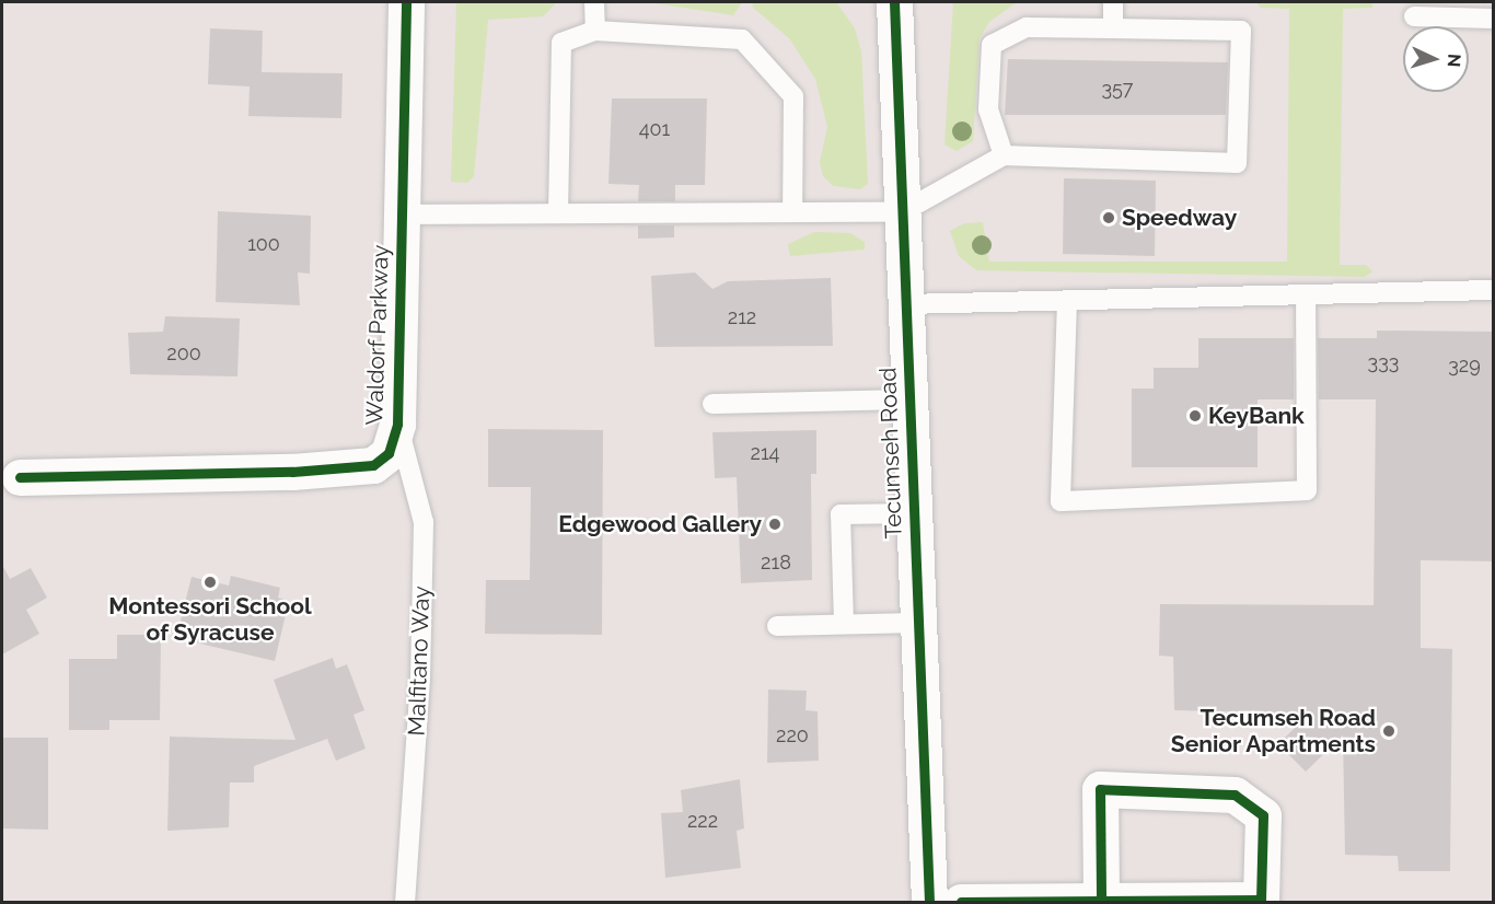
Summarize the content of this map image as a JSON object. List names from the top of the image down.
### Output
{
  "streets": {
    "street": ["Waldorf Parkway", "Tecumseh Road"],
    "lane": ["Malfitano Way"]
  },
  "crossings": [
    ["Waldorf Parkway", "Malfitano Way"]
  ],
  "places": [
    "Speedway",
    "KeyBank",
    "Edgewood Gallery",
    "Montessori School of Syracuse",
    "Tecumseh Road Senior Apartments"
  ],
  "house_numbers": [
    "357",
    "401",
    "100",
    "212",
    "200",
    "333",
    "329",
    "214",
    "218",
    "220",
    "222"
  ],
  "north": "right"
}
